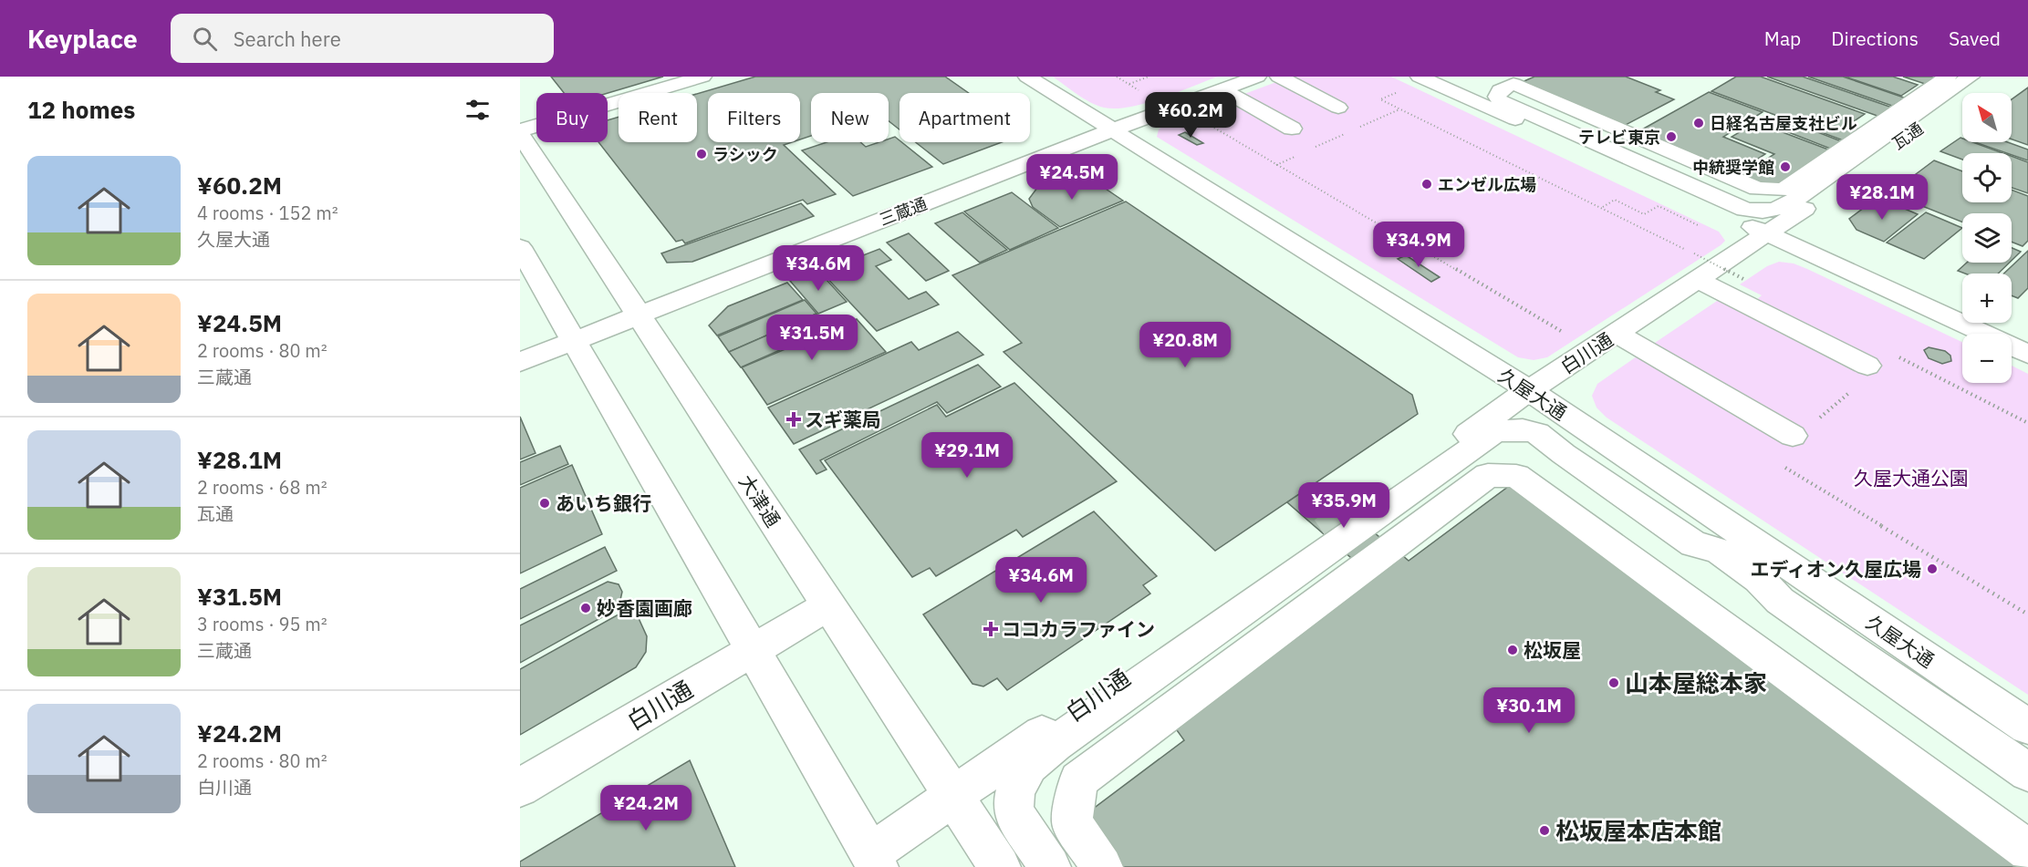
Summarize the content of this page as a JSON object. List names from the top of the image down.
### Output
{
  "streets": {
    "street": [
      "瓦通",
      "三蔵通",
      "白川通",
      "久屋大通",
      "大津通"
    ]
  },
  "crossings": [
    ["瓦通", "白川通"],
    ["三蔵通", "久屋大通"],
    ["三蔵通", "大津通"],
    ["白川通", "久屋大通"],
    ["白川通", "大津通"]
  ],
  "parks": ["久屋大通公園"],
  "places": {
    "other": [
      "日経名古屋支社ビル",
      "テレビ東京",
      "ラシック",
      "中統奨学館",
      "エンゼル広場",
      "あいち銀行",
      "エディオン久屋広場",
      "妙香園画廊",
      "松坂屋",
      "山本屋総本家",
      "松坂屋本店本館"
    ],
    "health": ["スギ薬局", "ココカラファイン"]
  },
  "north": "top left",
  "page": {
    "header": "Keyplace",
    "search": "Search here",
    "nav": ["Map", "Directions", "Saved"],
    "heading": "12 homes",
    "price": [
      "¥60.2M",
      "¥24.5M",
      "¥28.1M",
      "¥34.9M",
      "¥34.6M",
      "¥31.5M",
      "¥20.8M",
      "¥29.1M",
      "¥35.9M",
      "¥34.6M",
      "¥30.1M",
      "¥24.2M"
    ],
    "map_buttons": ["+", "−"],
    "chip": [
      "Buy",
      "Rent",
      "Filters",
      "New",
      "Apartment"
    ],
    "list": [
      {
        "name": "¥60.2M",
        "note": "4 rooms · 152 m² · 久屋大通"
      },
      {
        "name": "¥24.5M",
        "note": "2 rooms · 80 m² · 三蔵通"
      },
      {
        "name": "¥28.1M",
        "note": "2 rooms · 68 m² · 瓦通"
      },
      {
        "name": "¥31.5M",
        "note": "3 rooms · 95 m² · 三蔵通"
      },
      {
        "name": "¥24.2M",
        "note": "2 rooms · 80 m² · 白川通"
      }
    ]
  }
}
